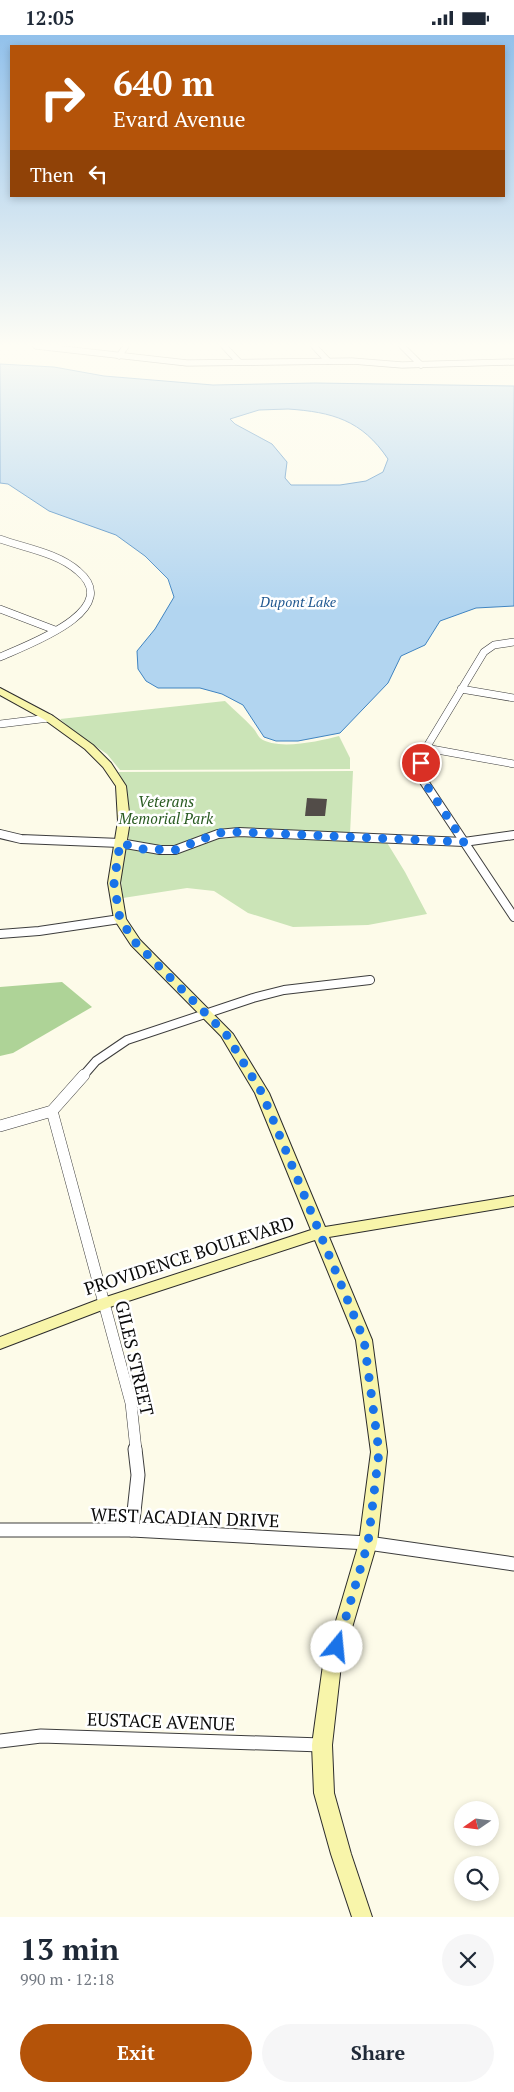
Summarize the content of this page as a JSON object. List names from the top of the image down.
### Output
{
  "streets": {
    "street": [
      "PROVIDENCE BOULEVARD",
      "GILES STREET",
      "WEST ACADIAN DRIVE",
      "EUSTACE AVENUE"
    ]
  },
  "crossings": [
    ["PROVIDENCE BOULEVARD", "GILES STREET"],
    ["GILES STREET", "WEST ACADIAN DRIVE"]
  ],
  "water": ["Dupont Lake"],
  "parks": ["Veterans Memorial Park"],
  "north": "left",
  "page": {
    "status": "12:05",
    "turn": ["640 m", "Evard Avenue"],
    "then": "Then",
    "heading": ["13 min", "990 m · 12:18"],
    "buttons": ["Exit", "Share"]
  }
}
